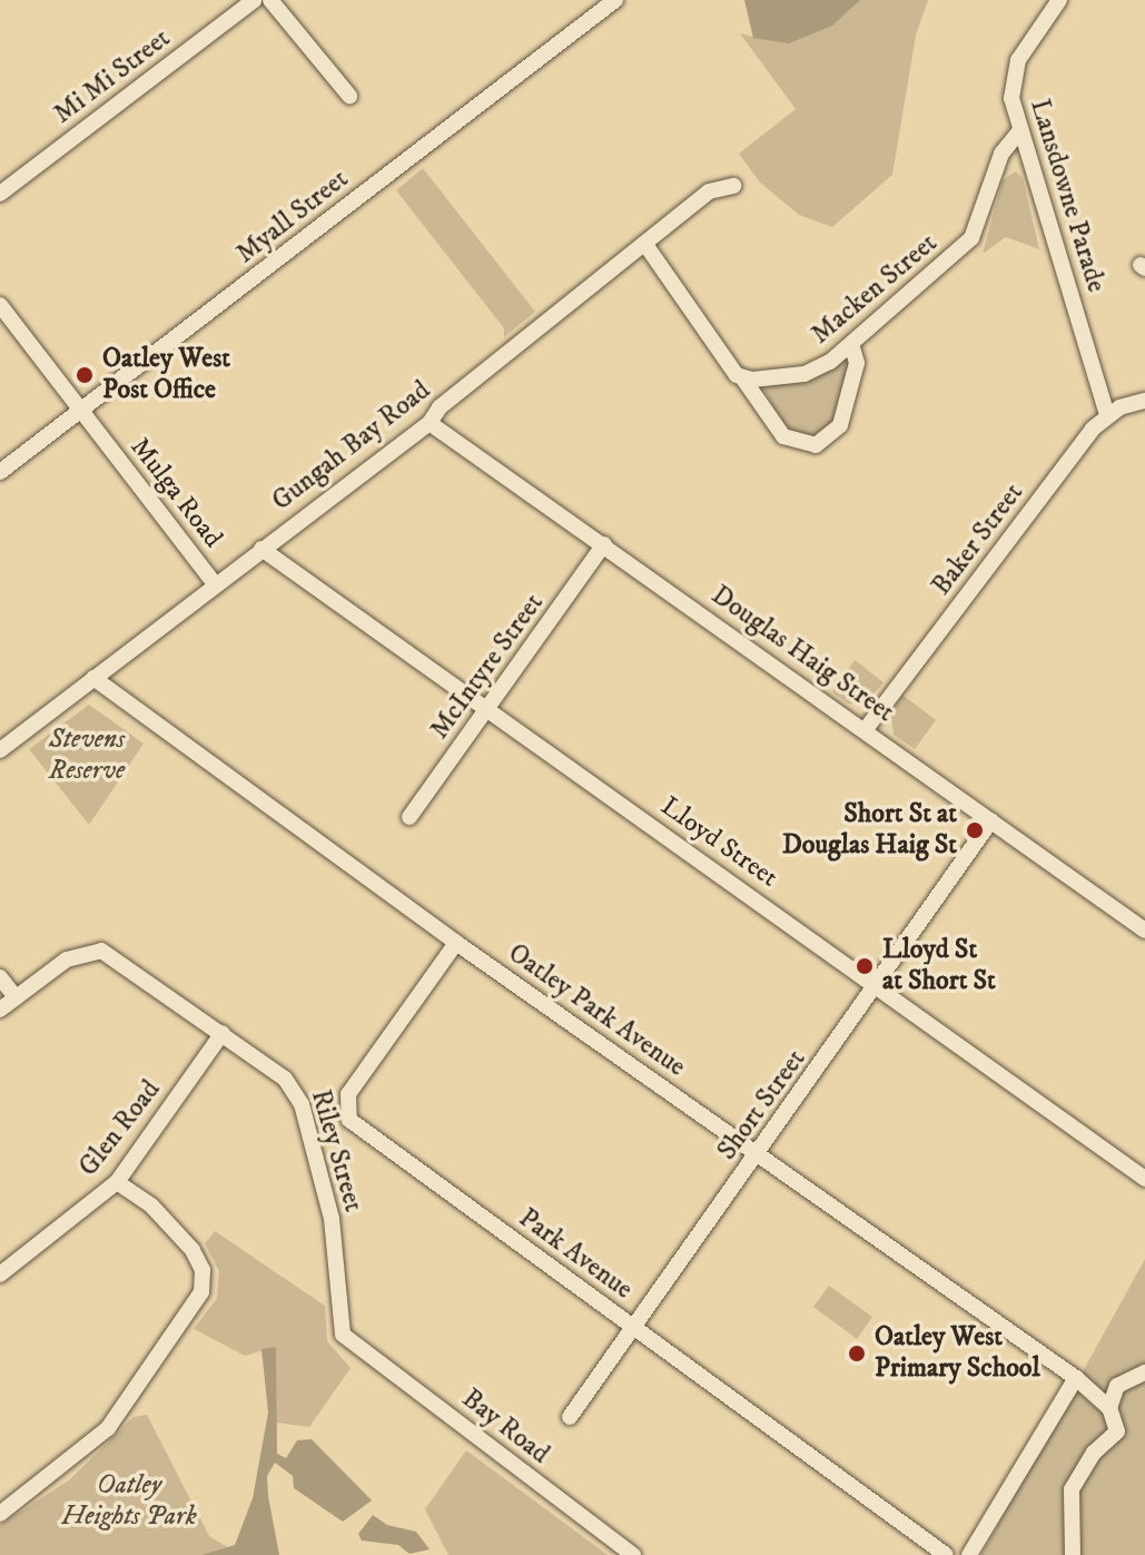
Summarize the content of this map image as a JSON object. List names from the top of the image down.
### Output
{
  "streets": {
    "street": [
      "Mi Mi Street",
      "Lansdowne Parade",
      "Myall Street",
      "Macken Street",
      "Gungah Bay Road",
      "Mulga Road",
      "Baker Street",
      "Douglas Haig Street",
      "McIntyre Street",
      "Lloyd Street",
      "Oatley Park Avenue",
      "Short Street",
      "Glen Road",
      "Riley Street",
      "Park Avenue",
      "Bay Road"
    ]
  },
  "crossings": [
    ["Lansdowne Parade", "Macken Street"],
    ["Lansdowne Parade", "Baker Street"],
    ["Myall Street", "Mulga Road"],
    ["Gungah Bay Road", "Mulga Road"],
    ["Gungah Bay Road", "Douglas Haig Street"],
    ["Gungah Bay Road", "Lloyd Street"],
    ["Gungah Bay Road", "Oatley Park Avenue"],
    ["Baker Street", "Douglas Haig Street"],
    ["Douglas Haig Street", "McIntyre Street"],
    ["Douglas Haig Street", "Short Street"],
    ["McIntyre Street", "Lloyd Street"],
    ["Lloyd Street", "Short Street"],
    ["Oatley Park Avenue", "Short Street"],
    ["Oatley Park Avenue", "Park Avenue"],
    ["Short Street", "Park Avenue"],
    ["Glen Road", "Riley Street"],
    ["Riley Street", "Bay Road"]
  ],
  "parks": ["Stevens Reserve", "Oatley Heights Park"],
  "places": [
    "Oatley West Post Office",
    "Short St at Douglas Haig St",
    "Lloyd St at Short St",
    "Oatley West Primary School"
  ]
}
